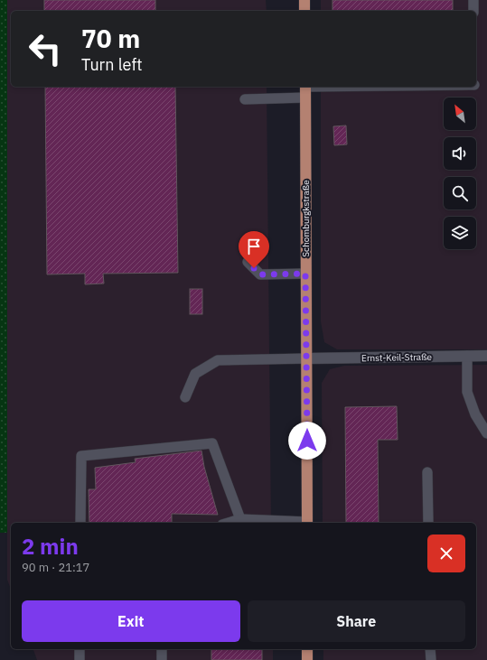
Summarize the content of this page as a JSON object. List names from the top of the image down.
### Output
{
  "streets": {
    "main road": ["Schomburgkstraße"],
    "street": ["Ernst-Keil-Straße"]
  },
  "crossings": [
    ["Schomburgkstraße", "Ernst-Keil-Straße"]
  ],
  "north": "top left",
  "page": {
    "turn": ["70 m", "Turn left"],
    "heading": ["2 min", "90 m · 21:17"],
    "buttons": ["Exit", "Share"]
  }
}
